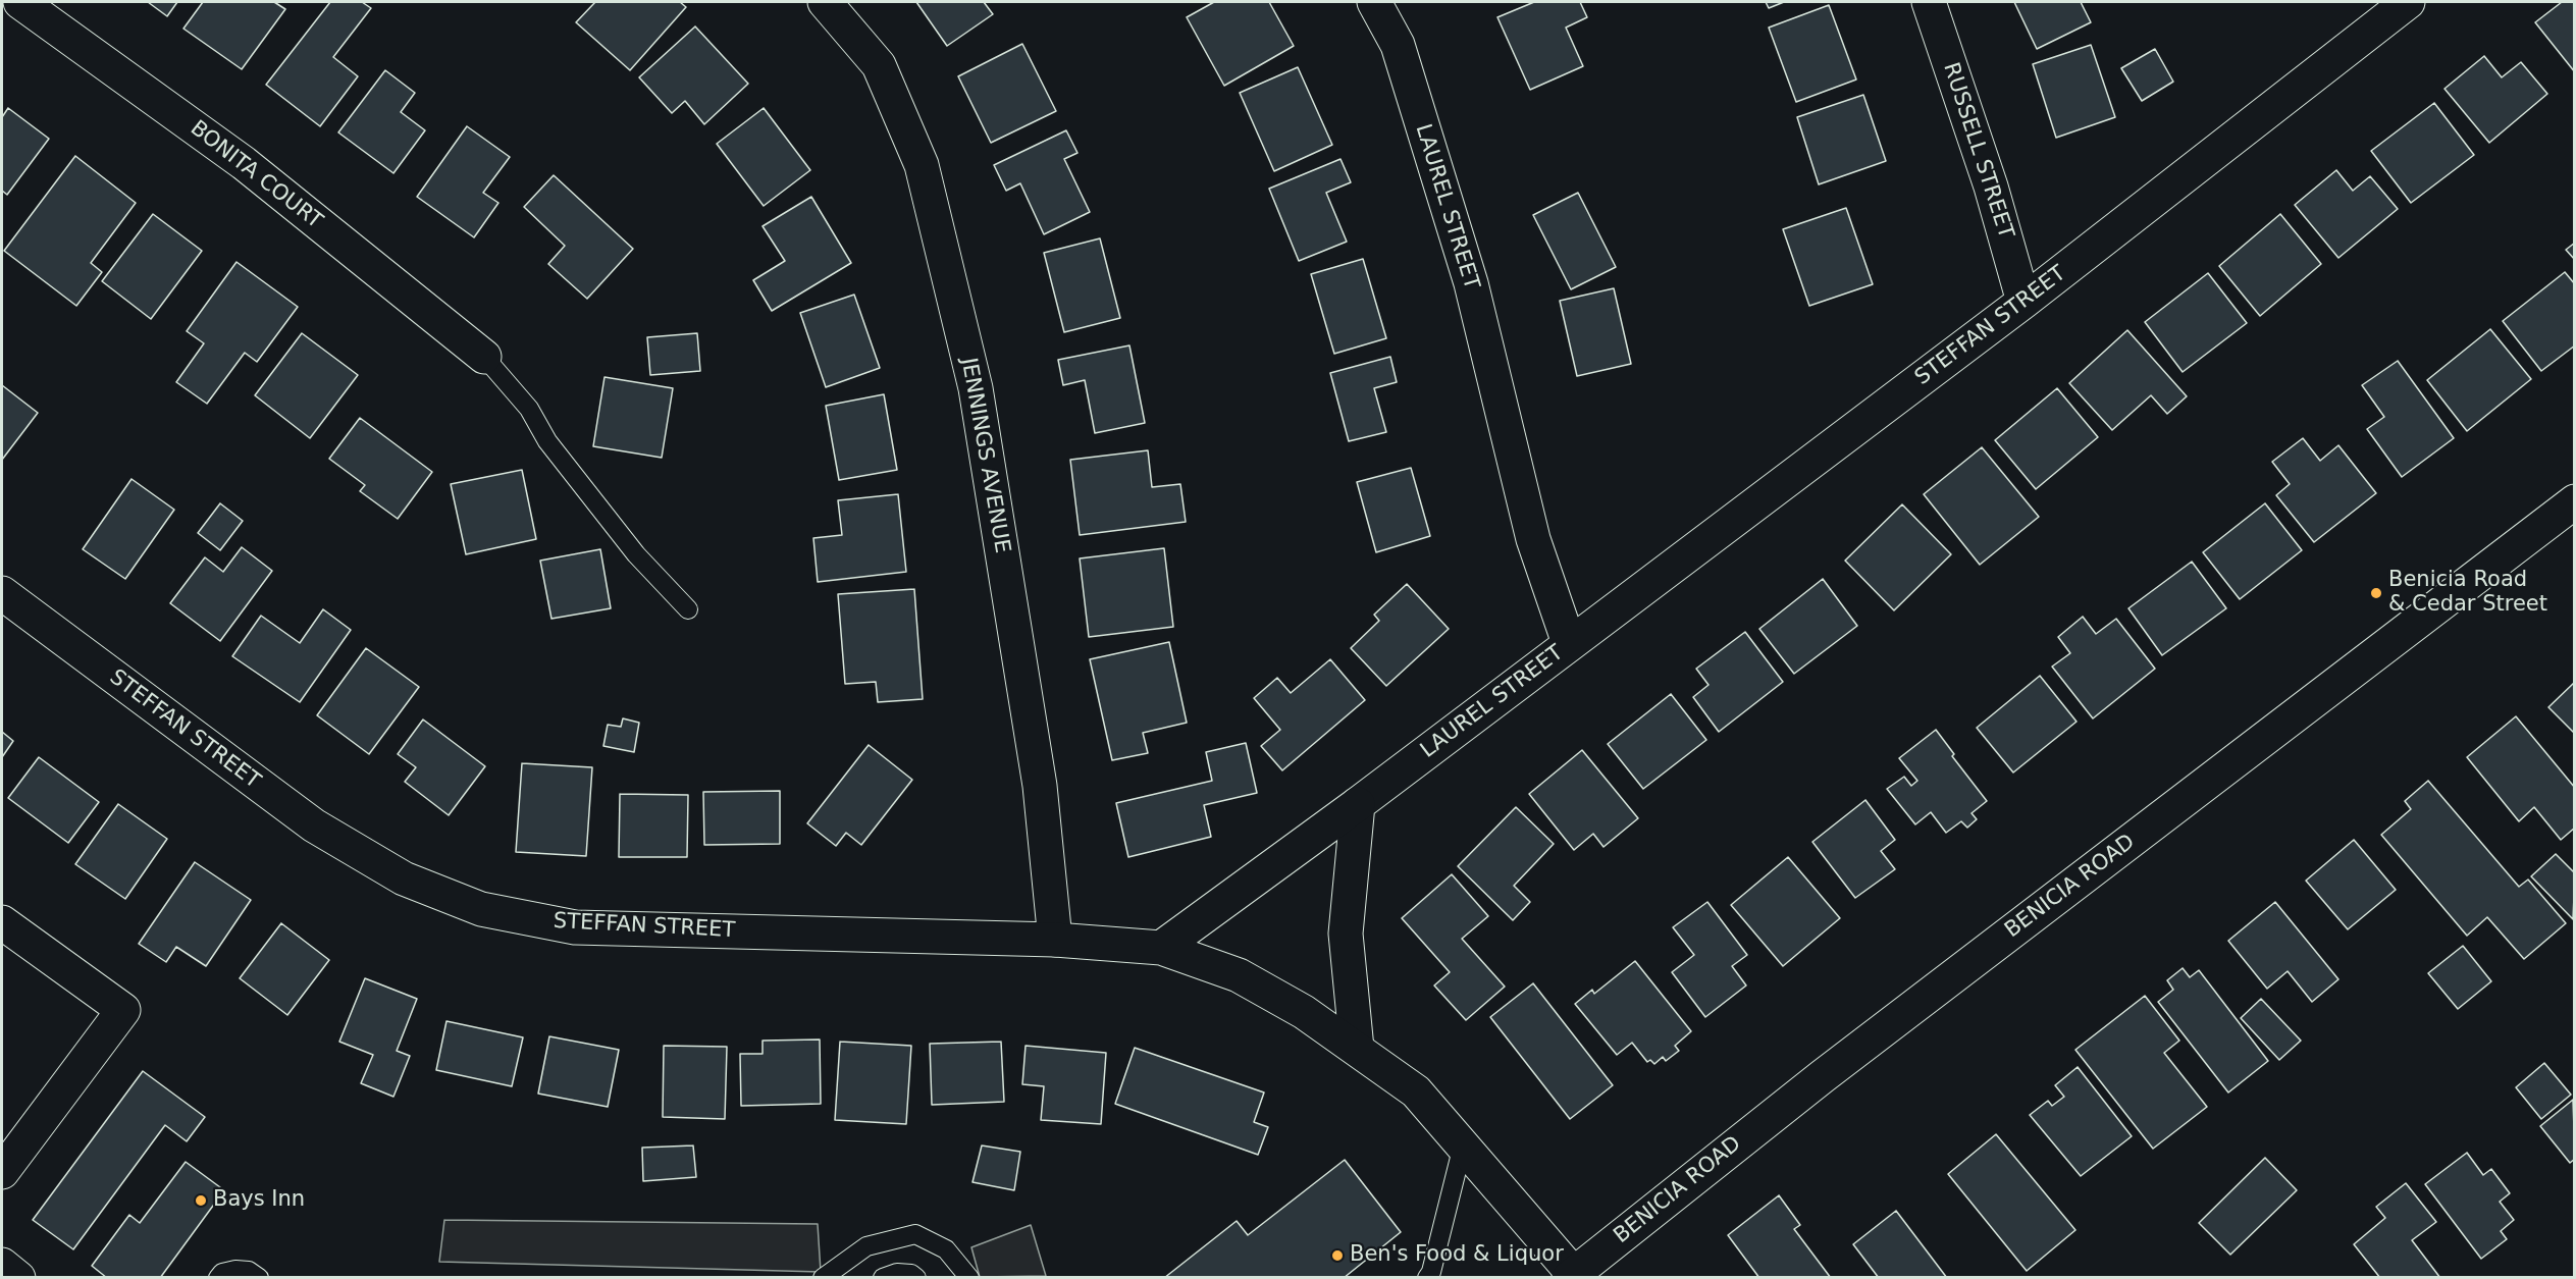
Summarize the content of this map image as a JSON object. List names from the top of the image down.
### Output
{
  "streets": {
    "street": [
      "RUSSELL STREET",
      "BONITA COURT",
      "LAUREL STREET",
      "STEFFAN STREET",
      "JENNINGS AVENUE",
      "BENICIA ROAD"
    ]
  },
  "crossings": [
    ["RUSSELL STREET", "STEFFAN STREET"],
    ["LAUREL STREET", "STEFFAN STREET"],
    ["STEFFAN STREET", "JENNINGS AVENUE"]
  ],
  "places": ["Benicia Road & Cedar Street", "Bays Inn", "Ben's Food & Liquor"]
}
